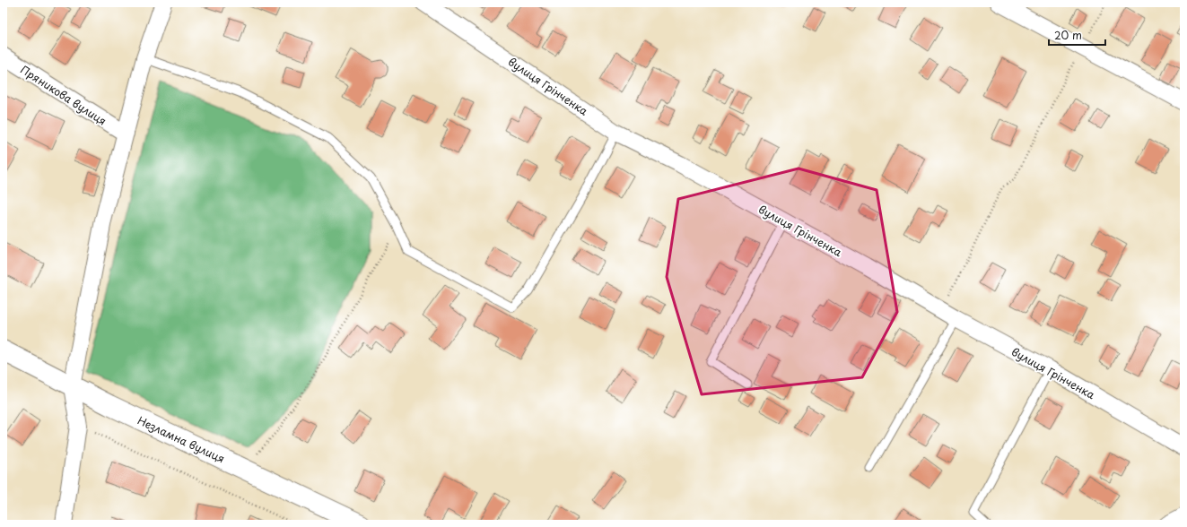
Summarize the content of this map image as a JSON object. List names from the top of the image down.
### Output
{
  "streets": {
    "street": ["вулиця Грінченка", "Пряникова вулиця", "Незламна вулиця"]
  },
  "scale_bar": "20 m"
}
